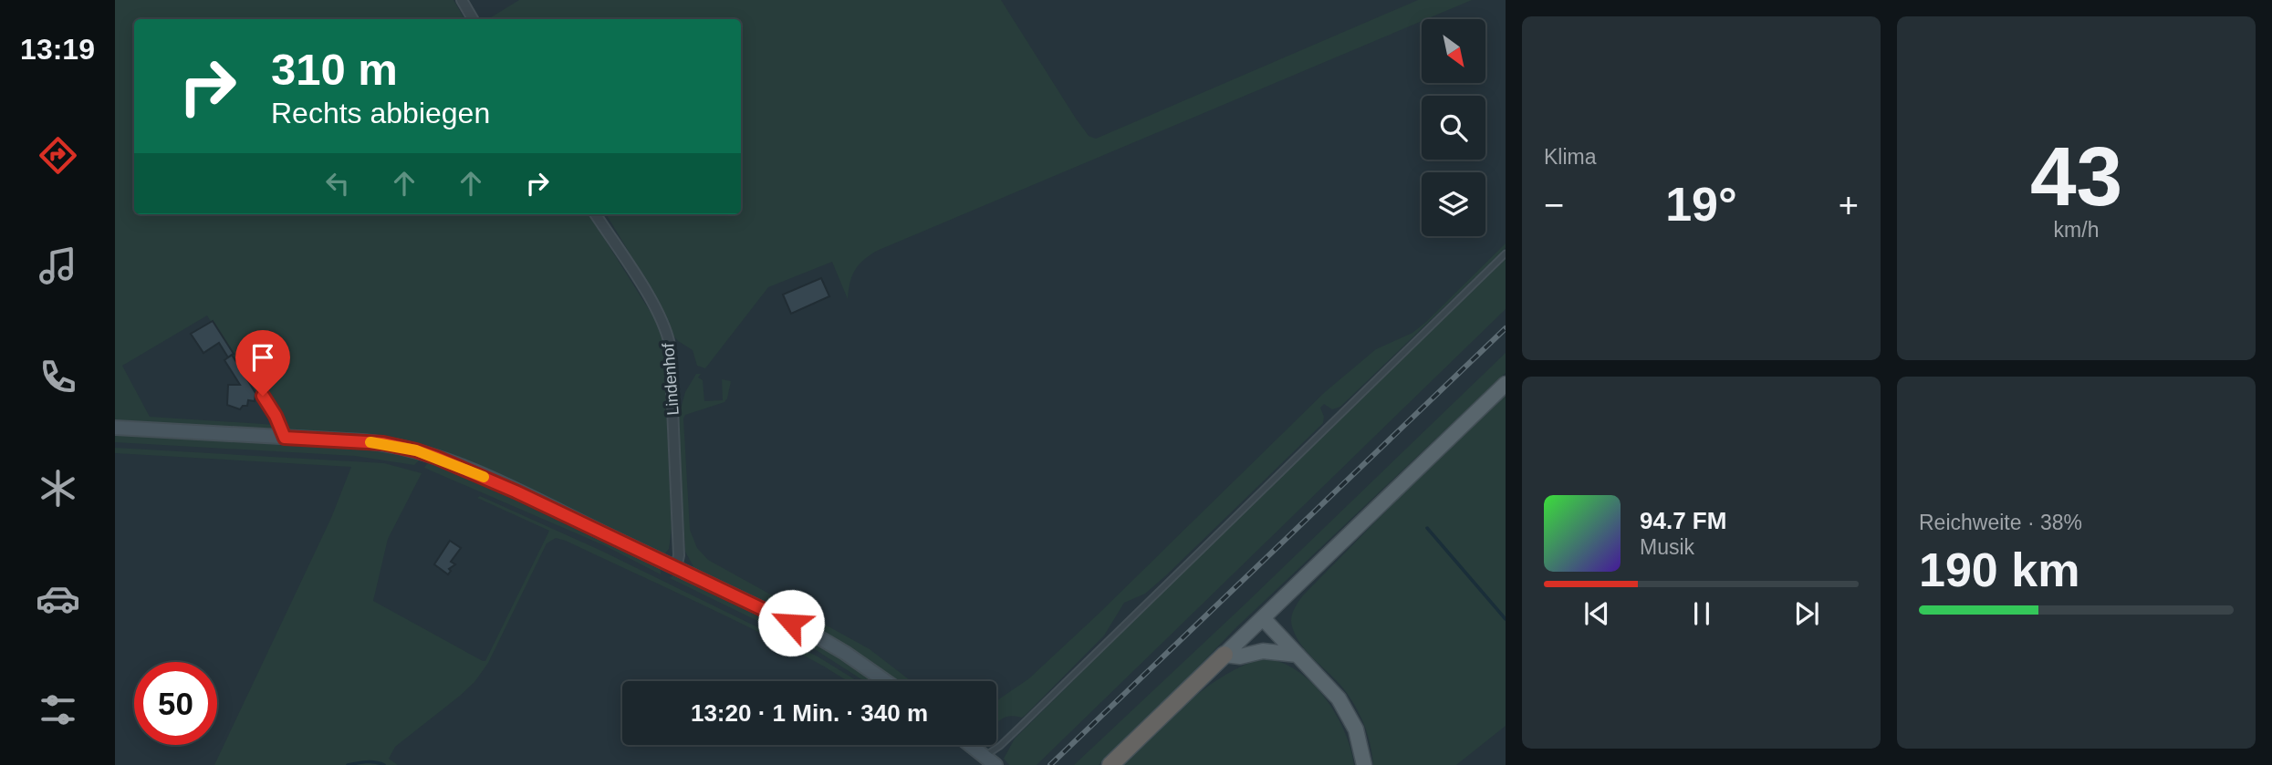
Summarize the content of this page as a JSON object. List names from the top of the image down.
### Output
{
  "streets": {
    "street": ["Lindenhof"]
  },
  "north": "bottom right",
  "page": {
    "tabs": "13:19",
    "tile": [
      "Klima",
      ["43", "km/h"],
      ["Reichweite · 38%", "190 km"]
    ],
    "turn": ["310 m", "Rechts abbiegen"],
    "heat": ["−", "19°", "+"],
    "song": ["94.7 FM", "Musik"],
    "limit": "50",
    "trip": "13:20 · 1 Min. · 340 m"
  }
}
